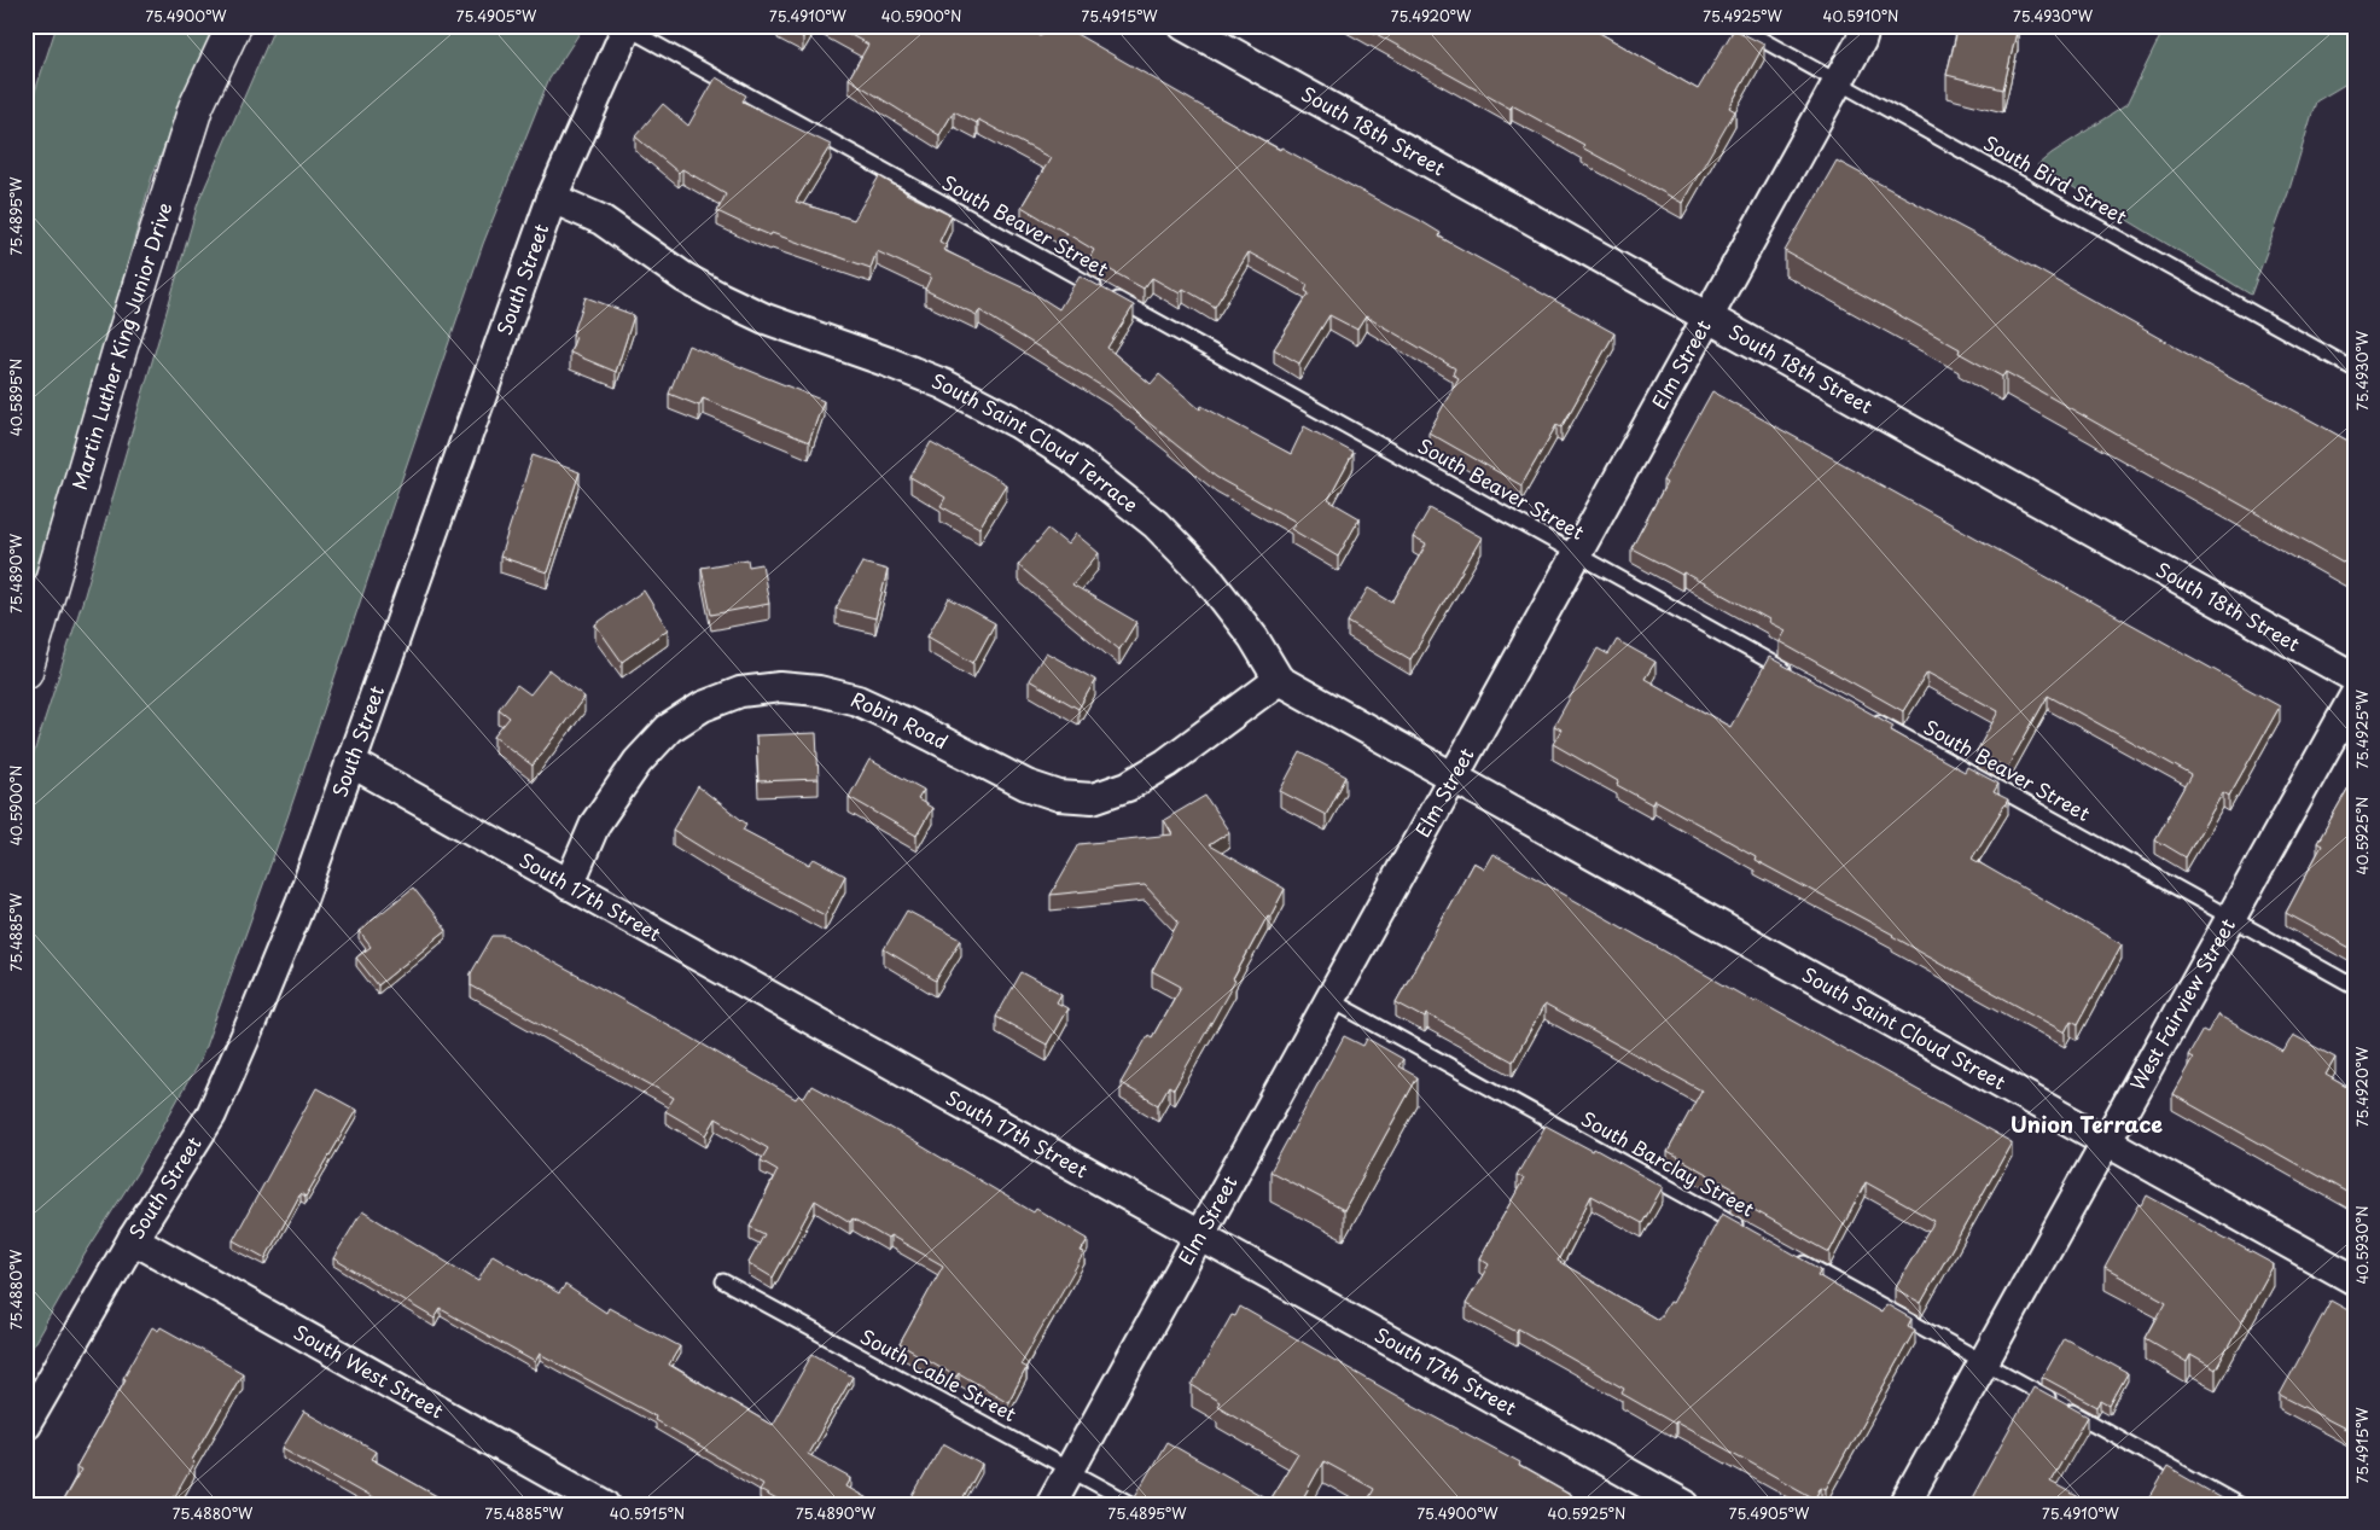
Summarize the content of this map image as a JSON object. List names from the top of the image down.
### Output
{
  "streets": {
    "main road": ["Martin Luther King Junior Drive"],
    "street": [
      "South 18th Street",
      "South Street",
      "Elm Street",
      "South Saint Cloud Terrace",
      "Robin Road",
      "South 17th Street",
      "West Fairview Street",
      "South Saint Cloud Street",
      "South West Street"
    ],
    "lane": [
      "South Bird Street",
      "South Beaver Street",
      "South Barclay Street",
      "South Cable Street"
    ]
  },
  "crossings": [
    ["South 18th Street", "Elm Street"],
    ["South Bird Street", "Elm Street"],
    ["South Beaver Street", "South Street"],
    ["South Beaver Street", "Elm Street"],
    ["South Beaver Street", "West Fairview Street"],
    ["South Street", "South Saint Cloud Terrace"],
    ["South Street", "South 17th Street"],
    ["South Street", "South West Street"],
    ["Elm Street", "South Saint Cloud Terrace"],
    ["Elm Street", "South 17th Street"],
    ["Elm Street", "South Saint Cloud Street"],
    ["Elm Street", "South Barclay Street"],
    ["Elm Street", "South Cable Street"],
    ["South Saint Cloud Terrace", "Robin Road"],
    ["South Saint Cloud Terrace", "South Saint Cloud Street"],
    ["Robin Road", "South 17th Street"],
    ["West Fairview Street", "South Saint Cloud Street"]
  ],
  "districts": ["Union Terrace"],
  "coordinates": [
    "75.4900°W",
    "75.4905°W",
    "75.4910°W",
    "40.5900°N",
    "75.4915°W",
    "75.4920°W",
    "75.4925°W",
    "40.5910°N",
    "75.4930°W",
    "75.4895°W",
    "40.5895°N",
    "75.4890°W",
    "40.5925°N",
    "75.4885°W",
    "40.5930°N",
    "75.4880°W",
    "40.5915°N"
  ]
}
